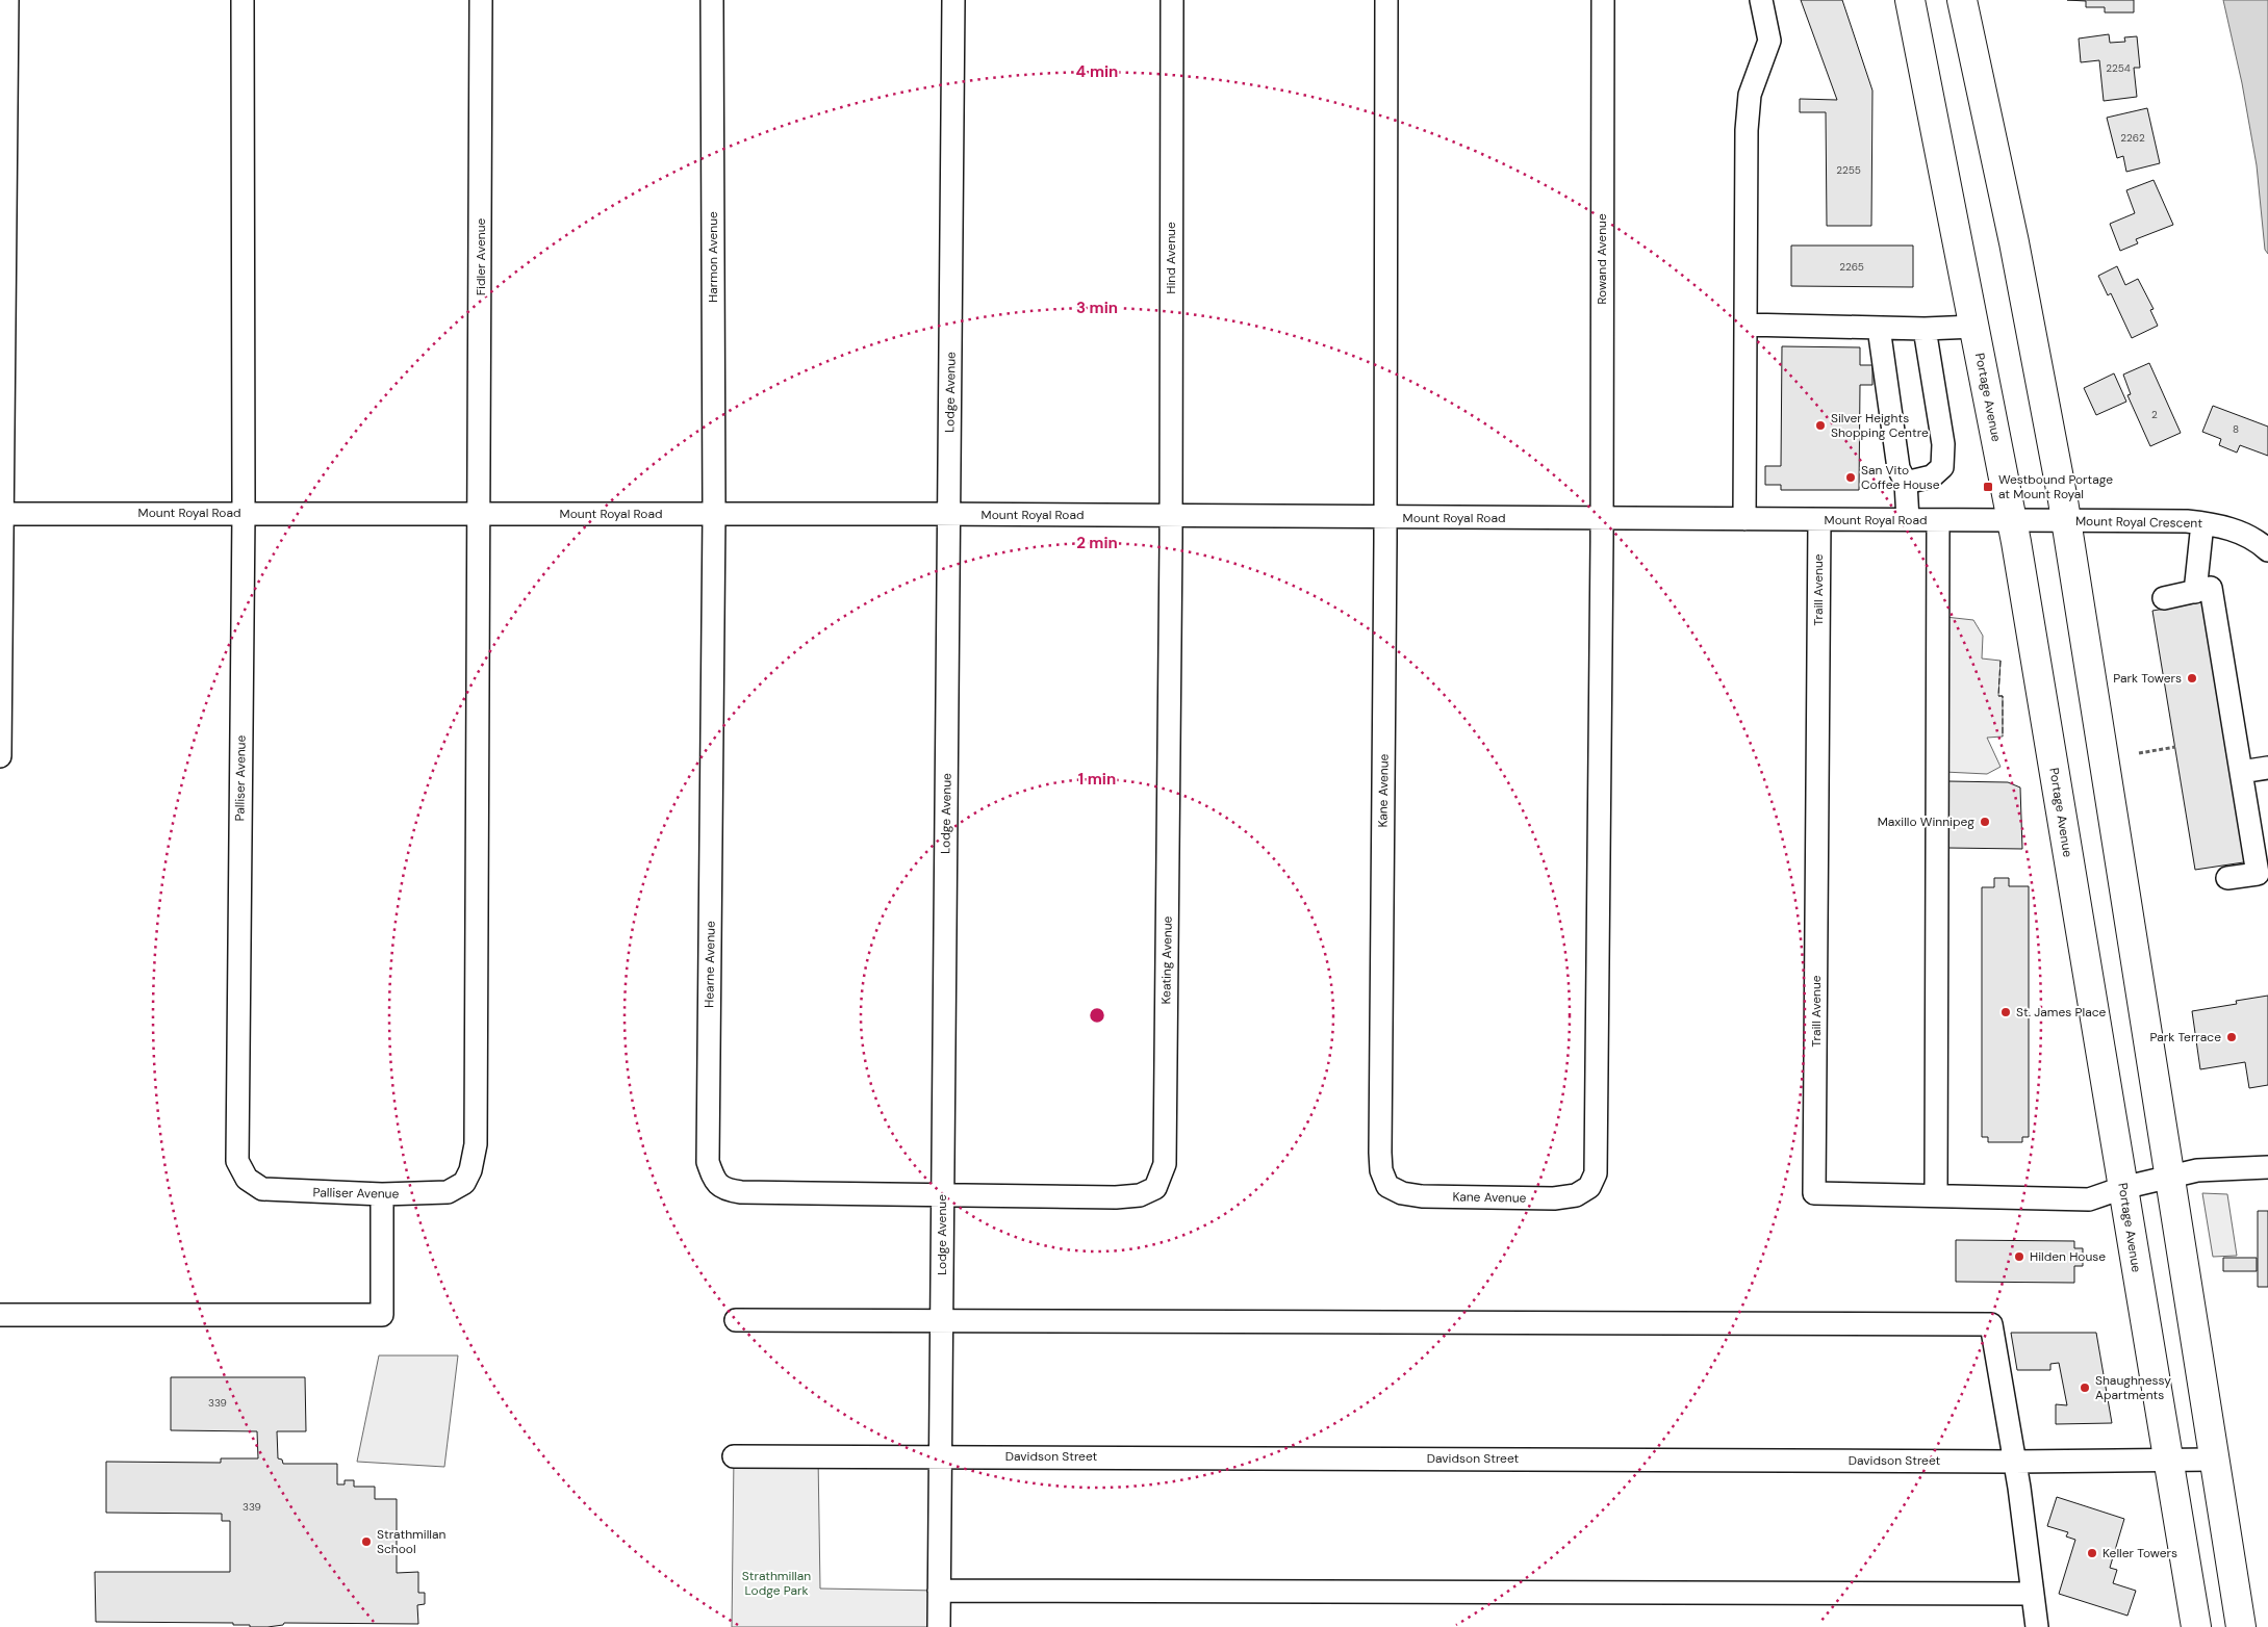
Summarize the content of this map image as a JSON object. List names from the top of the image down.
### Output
{
  "streets": {
    "highway": ["Portage Avenue"],
    "street": [
      "Fidler Avenue",
      "Harmon Avenue",
      "Hind Avenue",
      "Rowand Avenue",
      "Lodge Avenue",
      "Mount Royal Road",
      "Mount Royal Crescent",
      "Traill Avenue",
      "Palliser Avenue",
      "Kane Avenue",
      "Keating Avenue",
      "Hearne Avenue",
      "Davidson Street"
    ]
  },
  "crossings": [
    ["Fidler Avenue", "Mount Royal Road"],
    ["Fidler Avenue", "Palliser Avenue"],
    ["Harmon Avenue", "Mount Royal Road"],
    ["Harmon Avenue", "Hearne Avenue"],
    ["Hind Avenue", "Mount Royal Road"],
    ["Hind Avenue", "Keating Avenue"],
    ["Rowand Avenue", "Mount Royal Road"],
    ["Rowand Avenue", "Kane Avenue"],
    ["Lodge Avenue", "Mount Royal Road"],
    ["Lodge Avenue", "Keating Avenue"],
    ["Lodge Avenue", "Hearne Avenue"],
    ["Lodge Avenue", "Davidson Street"],
    ["Portage Avenue", "Mount Royal Road"],
    ["Portage Avenue", "Traill Avenue"],
    ["Portage Avenue", "Davidson Street"],
    ["Mount Royal Road", "Mount Royal Crescent"],
    ["Mount Royal Road", "Traill Avenue"],
    ["Mount Royal Road", "Palliser Avenue"],
    ["Mount Royal Road", "Kane Avenue"],
    ["Mount Royal Road", "Keating Avenue"],
    ["Mount Royal Road", "Hearne Avenue"],
    ["Keating Avenue", "Hearne Avenue"]
  ],
  "parks": ["Strathmillan Lodge Park"],
  "places": {
    "other": [
      "Silver Heights Shopping Centre",
      "San Vito Coffee House",
      "Park Towers",
      "Maxillo Winnipeg",
      "St. James Place",
      "Park Terrace",
      "Hilden House",
      "Shaughnessy Apartments",
      "Strathmillan School",
      "Keller Towers"
    ],
    "transit": ["Westbound Portage at Mount Royal"]
  },
  "house_numbers": [
    "2254",
    "2262",
    "2255",
    "2265",
    "2",
    "8",
    "339",
    "339"
  ],
  "rings": [
    "4 min",
    "3 min",
    "2 min",
    "1 min"
  ]
}
